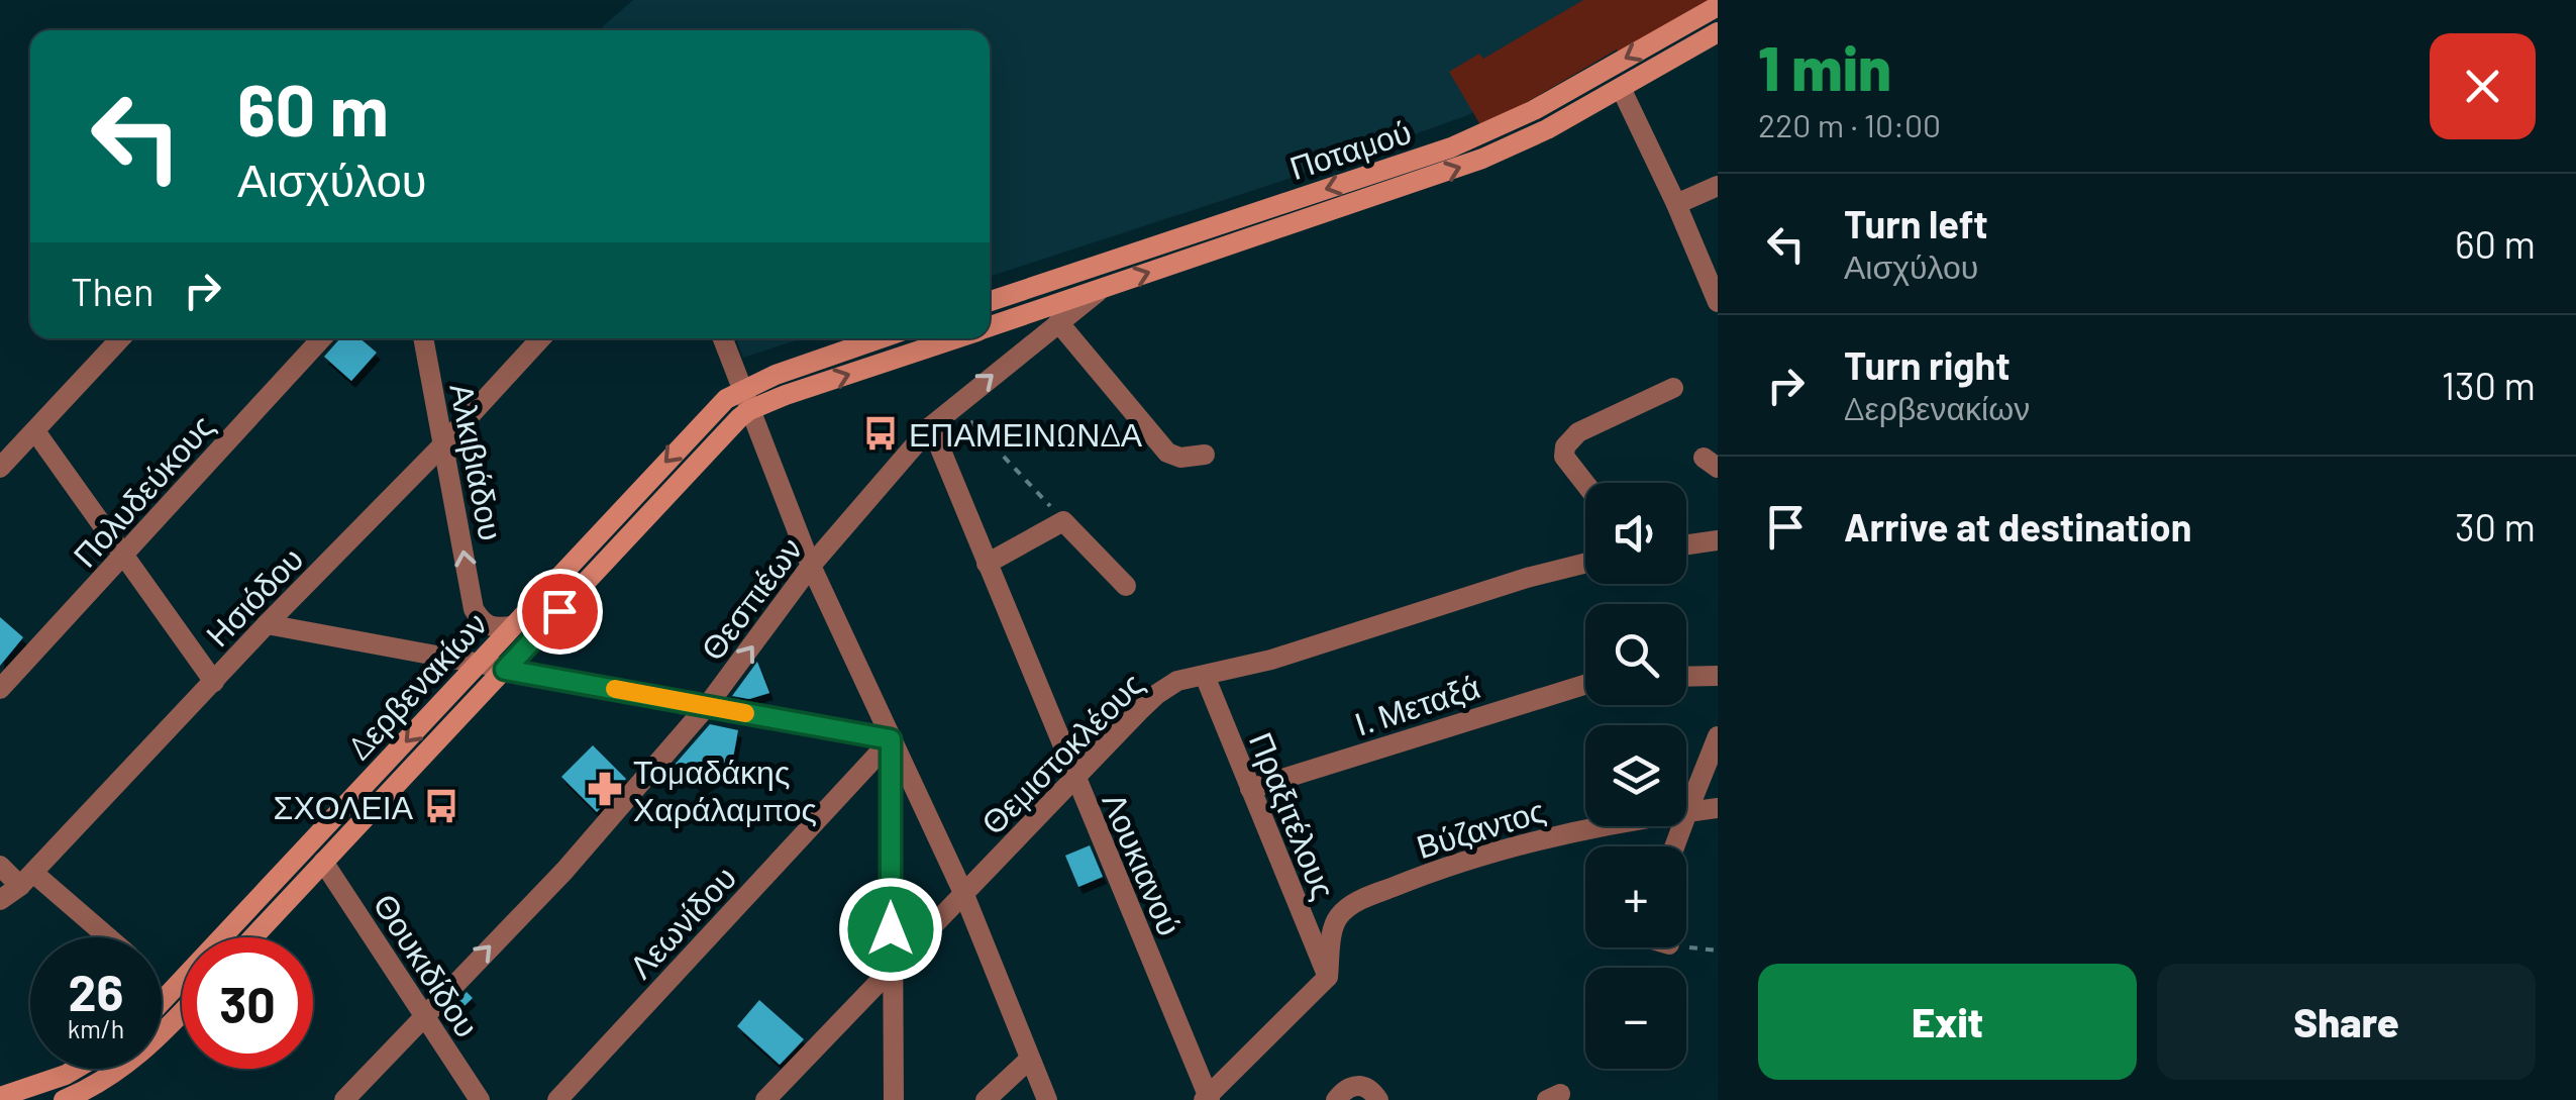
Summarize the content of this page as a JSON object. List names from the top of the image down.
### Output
{
  "streets": {
    "street": [
      "Ποταμού",
      "Αλκιβιάδου",
      "Πολυδεύκους",
      "Ησιόδου",
      "Θεσπιέων",
      "Δερβενακίων",
      "Ι. Μεταξά",
      "Θεμιστοκλέους",
      "Πραξιτέλους",
      "Βύζαντος",
      "Λουκιανού",
      "Λεωνίδου",
      "Θουκιδίδου"
    ]
  },
  "crossings": [
    ["Ποταμού", "Θεσπιέων"],
    ["Ποταμού", "Δερβενακίων"],
    ["Αλκιβιάδου", "Ησιόδου"],
    ["Αλκιβιάδου", "Δερβενακίων"],
    ["Θεσπιέων", "Λουκιανού"],
    ["Θεσπιέων", "Θουκιδίδου"],
    ["Δερβενακίων", "Θουκιδίδου"],
    ["Ι. Μεταξά", "Πραξιτέλους"],
    ["Θεμιστοκλέους", "Πραξιτέλους"],
    ["Θεμιστοκλέους", "Λουκιανού"],
    ["Πραξιτέλους", "Βύζαντος"]
  ],
  "one_way": ["Αλκιβιάδου", "Θεσπιέων"],
  "places": {
    "bus stop": ["ΕΠΑΜΕΙΝΩΝΔΑ", "ΣΧΟΛΕΙΑ"],
    "pharmacy": ["Τομαδάκης Χαράλαμπος"]
  },
  "page": {
    "heading": ["1 min", "220 m · 10:00"],
    "turn": ["60 m", "Αισχύλου"],
    "list": [
      {
        "name": "Turn left",
        "note": "Αισχύλου",
        "value": "60 m"
      },
      {
        "name": "Turn right",
        "note": "Δερβενακίων",
        "value": "130 m"
      },
      {
        "name": "Arrive at destination",
        "value": "30 m"
      }
    ],
    "then": "Then",
    "map_buttons": ["+", "−"],
    "speed": "26 km/h",
    "limit": "30",
    "buttons": ["Exit", "Share"]
  }
}
